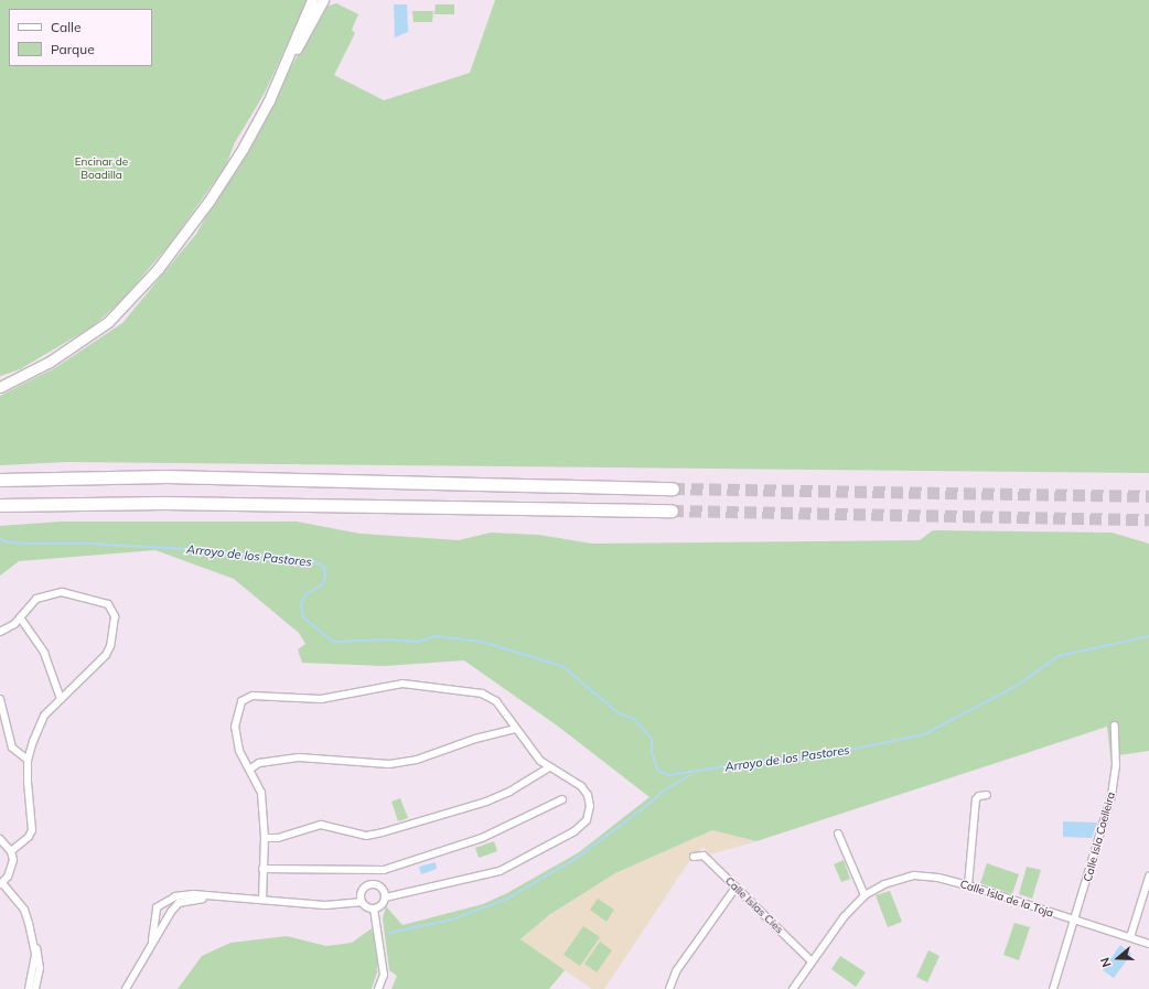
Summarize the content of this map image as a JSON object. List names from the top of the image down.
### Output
{
  "streets": {
    "street": ["Calle Isla Coelleira", "Calle Isla de la Toja", "Calle Islas Cíes"]
  },
  "crossings": [
    ["Calle Isla Coelleira", "Calle Isla de la Toja"],
    ["Calle Isla de la Toja", "Calle Islas Cíes"]
  ],
  "water": ["Arroyo de los Pastores"],
  "parks": ["Encinar de Boadilla"],
  "legend": ["Calle", "Parque"],
  "north": "left"
}
